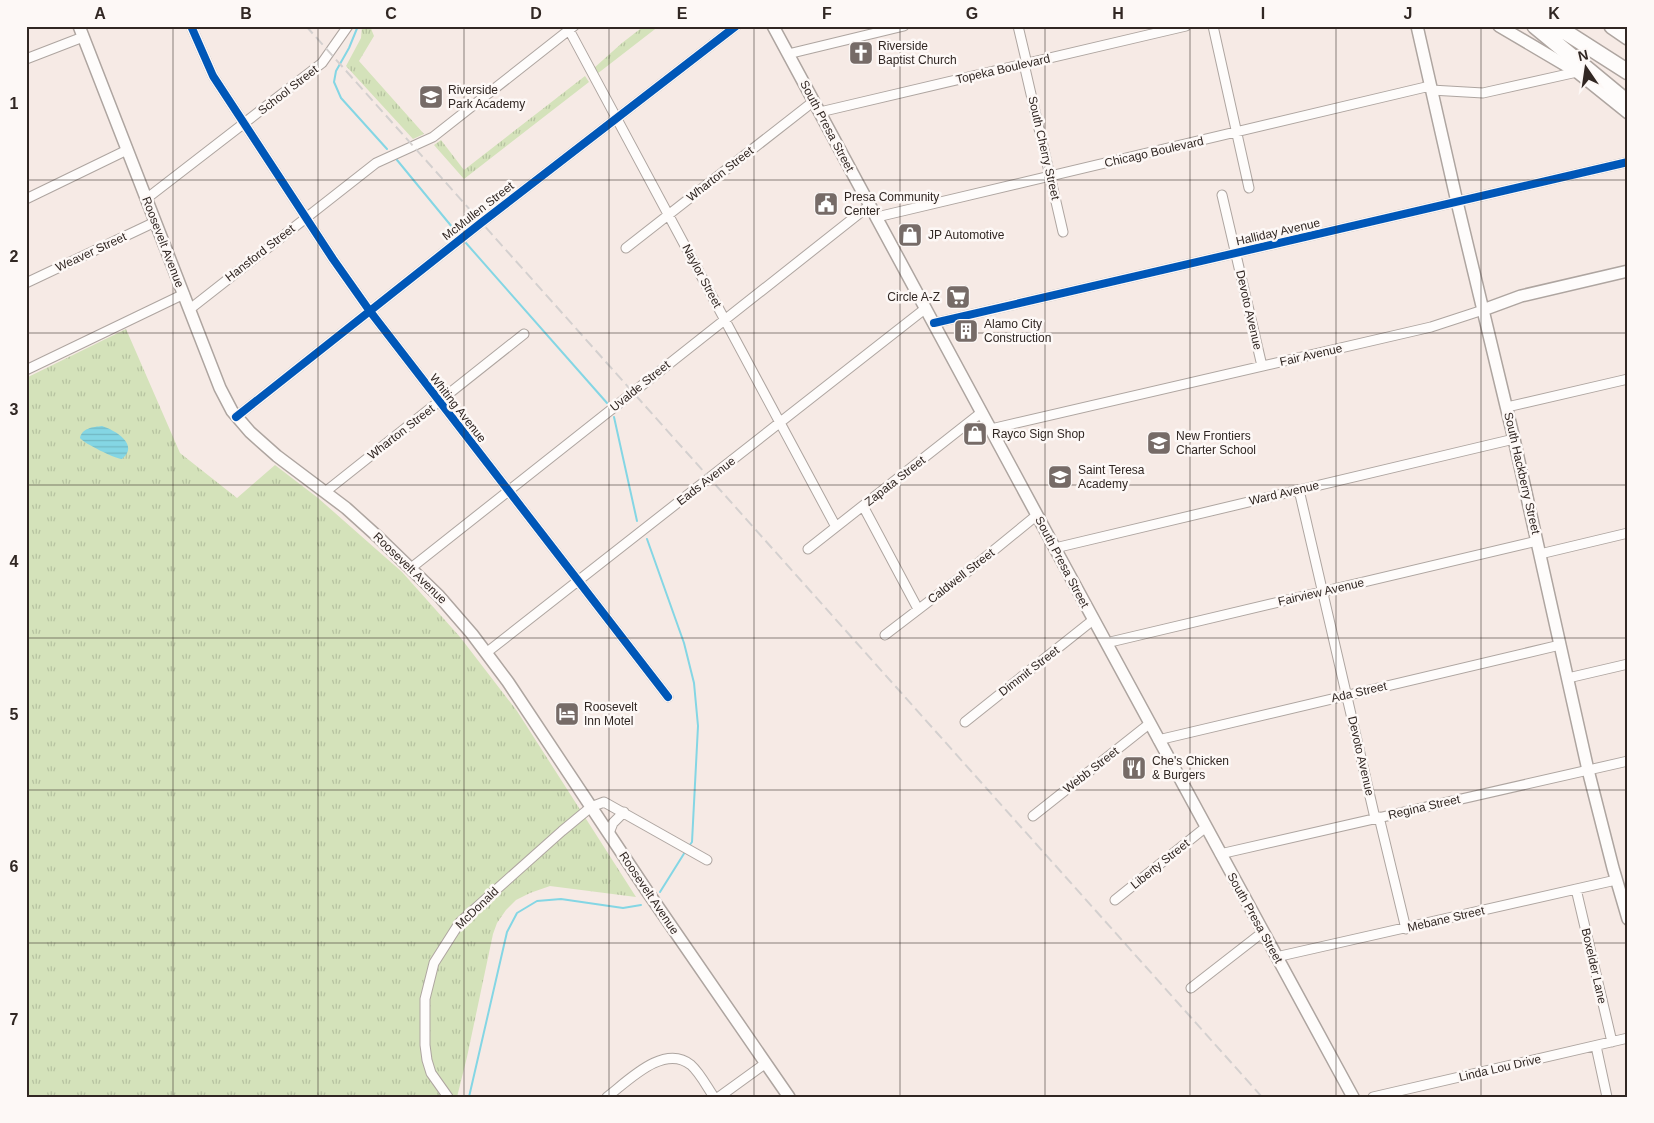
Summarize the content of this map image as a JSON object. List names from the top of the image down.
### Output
{
  "streets": {
    "main road": [
      "South Presa Street",
      "Roosevelt Avenue",
      "Fair Avenue",
      "South Hackberry Street"
    ],
    "street": [
      "Topeka Boulevard",
      "School Street",
      "South Cherry Street",
      "Chicago Boulevard",
      "Wharton Street",
      "McMullen Street",
      "Halliday Avenue",
      "Weaver Street",
      "Hansford Street",
      "Naylor Street",
      "Devoto Avenue",
      "Uvalde Street",
      "Whiting Avenue",
      "Eads Avenue",
      "Zapata Street",
      "Ward Avenue",
      "Caldwell Street",
      "Fairview Avenue",
      "Dimmit Street",
      "Ada Street",
      "Webb Street",
      "Regina Street",
      "Liberty Street",
      "McDonald",
      "Mebane Street",
      "Boxelder Lane",
      "Linda Lou Drive"
    ]
  },
  "crossings": [
    ["Topeka Boulevard", "South Presa Street"],
    ["Topeka Boulevard", "South Cherry Street"],
    ["School Street", "Roosevelt Avenue"],
    ["School Street", "Whiting Avenue"],
    ["South Presa Street", "Chicago Boulevard"],
    ["South Presa Street", "Wharton Street"],
    ["South Presa Street", "Halliday Avenue"],
    ["South Presa Street", "Fair Avenue"],
    ["South Presa Street", "Uvalde Street"],
    ["South Presa Street", "Eads Avenue"],
    ["South Presa Street", "Zapata Street"],
    ["South Presa Street", "Ward Avenue"],
    ["South Presa Street", "Caldwell Street"],
    ["South Presa Street", "Fairview Avenue"],
    ["South Presa Street", "Dimmit Street"],
    ["South Presa Street", "Ada Street"],
    ["South Presa Street", "Webb Street"],
    ["South Presa Street", "Regina Street"],
    ["South Presa Street", "Liberty Street"],
    ["South Presa Street", "Mebane Street"],
    ["South Cherry Street", "Chicago Boulevard"],
    ["Chicago Boulevard", "South Hackberry Street"],
    ["Wharton Street", "Roosevelt Avenue"],
    ["Wharton Street", "Naylor Street"],
    ["Wharton Street", "Whiting Avenue"],
    ["McMullen Street", "Roosevelt Avenue"],
    ["McMullen Street", "Naylor Street"],
    ["McMullen Street", "Whiting Avenue"],
    ["Halliday Avenue", "Devoto Avenue"],
    ["Halliday Avenue", "South Hackberry Street"],
    ["Roosevelt Avenue", "Weaver Street"],
    ["Roosevelt Avenue", "Hansford Street"],
    ["Roosevelt Avenue", "Uvalde Street"],
    ["Roosevelt Avenue", "Eads Avenue"],
    ["Roosevelt Avenue", "McDonald"],
    ["Hansford Street", "Naylor Street"],
    ["Hansford Street", "Whiting Avenue"],
    ["Naylor Street", "Uvalde Street"],
    ["Naylor Street", "Eads Avenue"],
    ["Naylor Street", "Zapata Street"],
    ["Devoto Avenue", "Fair Avenue"],
    ["Devoto Avenue", "Ward Avenue"],
    ["Devoto Avenue", "Fairview Avenue"],
    ["Devoto Avenue", "Ada Street"],
    ["Devoto Avenue", "Regina Street"],
    ["Devoto Avenue", "Mebane Street"],
    ["Fair Avenue", "South Hackberry Street"],
    ["Uvalde Street", "Whiting Avenue"],
    ["Whiting Avenue", "Eads Avenue"],
    ["South Hackberry Street", "Ward Avenue"],
    ["South Hackberry Street", "Fairview Avenue"],
    ["South Hackberry Street", "Ada Street"],
    ["South Hackberry Street", "Regina Street"],
    ["South Hackberry Street", "Mebane Street"],
    ["Mebane Street", "Boxelder Lane"],
    ["Boxelder Lane", "Linda Lou Drive"]
  ],
  "places": {
    "church": ["Riverside Baptist Church"],
    "school or university": ["Riverside Park Academy", "New Frontiers Charter School", "Saint Teresa Academy"],
    "public building": ["Presa Community Center"],
    "shop": ["JP Automotive", "Rayco Sign Shop"],
    "supermarket": ["Circle A-Z"],
    "building": ["Alamo City Construction"],
    "hotel": ["Roosevelt Inn Motel"],
    "restaurant": ["Che's Chicken & Burgers"]
  },
  "north": "top",
  "grid": {
    "columns": [
      "A",
      "B",
      "C",
      "D",
      "E",
      "F",
      "G",
      "H",
      "I",
      "J",
      "K"
    ],
    "rows": [
      "1",
      "2",
      "3",
      "4",
      "5",
      "6",
      "7"
    ]
  }
}
